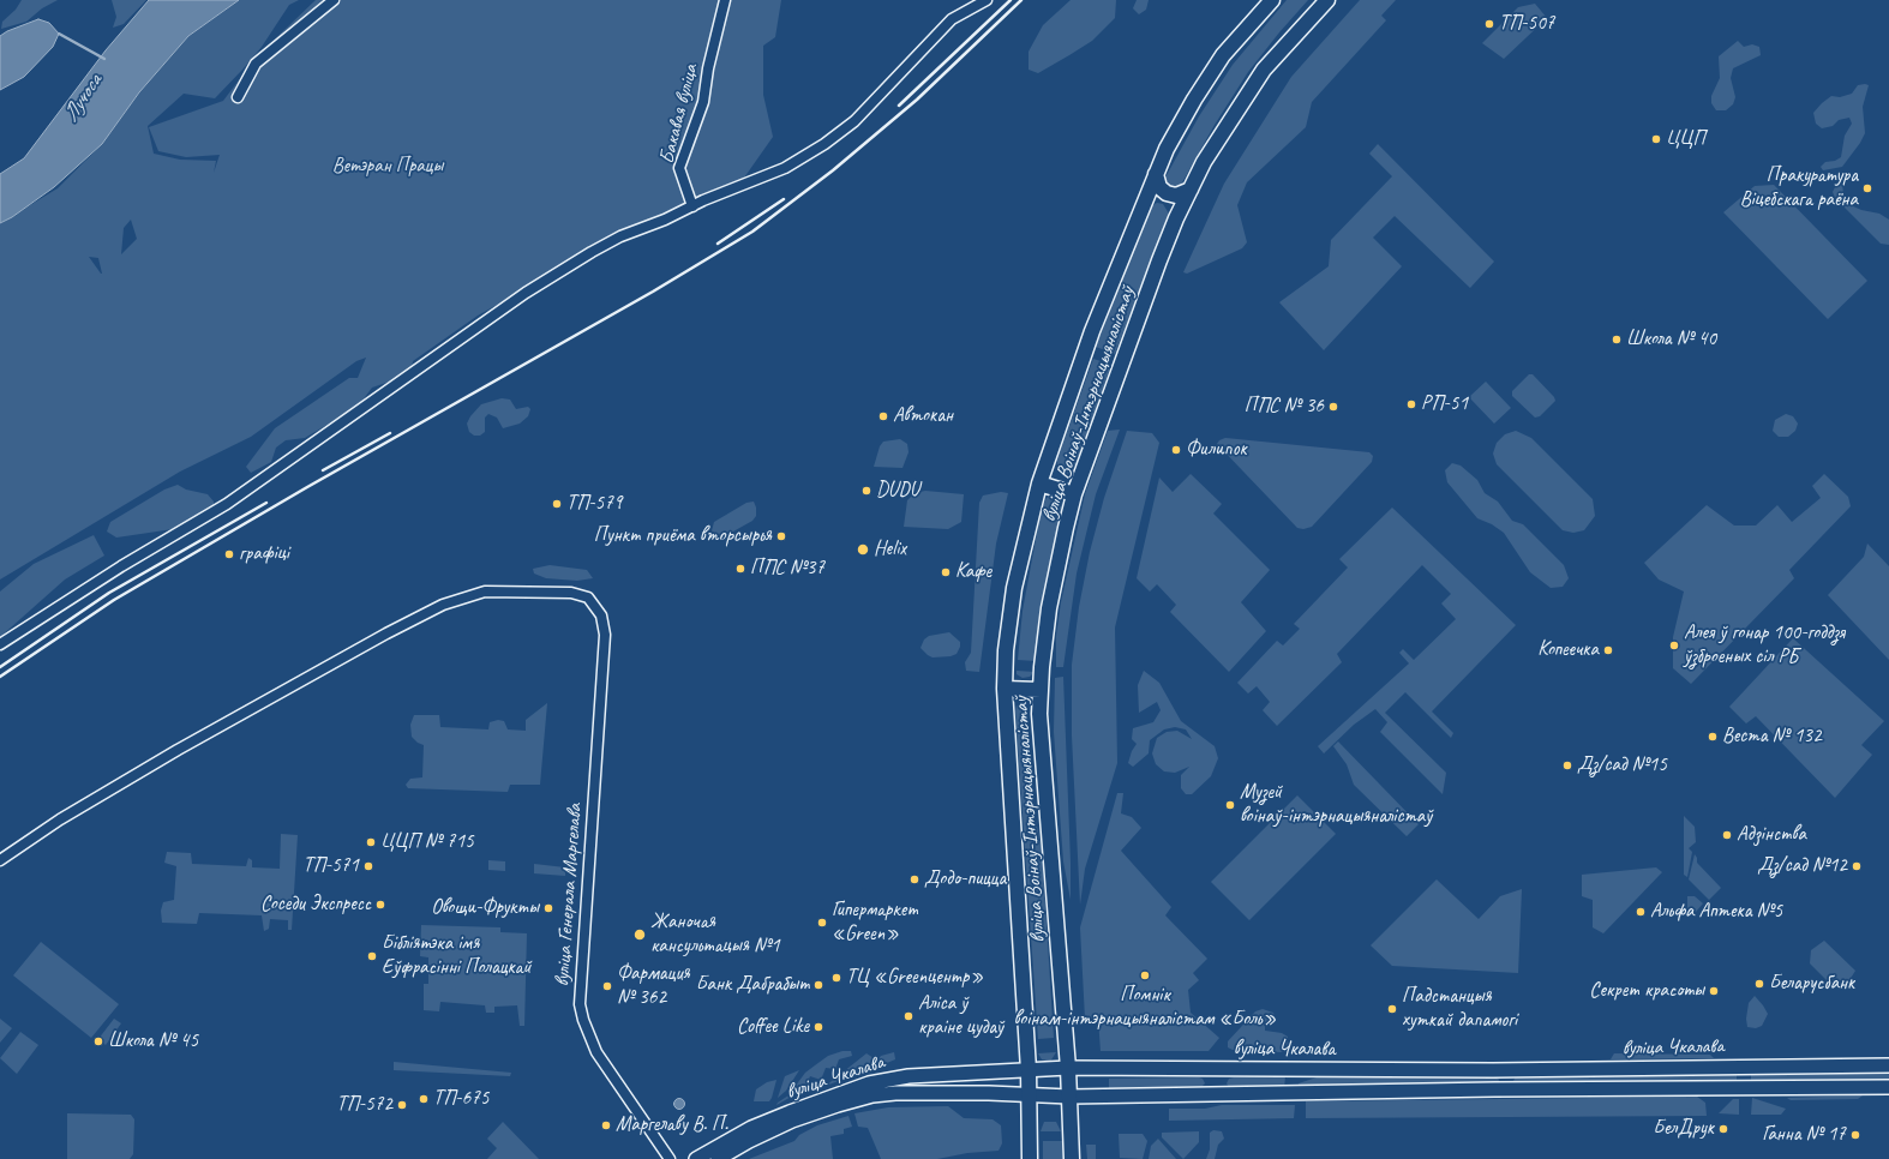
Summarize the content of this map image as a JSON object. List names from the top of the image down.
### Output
{
  "streets": {
    "main road": ["вуліца Воінаў-Інтэрнацыяналістаў", "вуліца Чкалава"],
    "street": ["Бакавая вуліца", "вуліца Генерала Маргелава"]
  },
  "crossings": [
    ["вуліца Воінаў-Інтэрнацыяналістаў", "вуліца Чкалава"]
  ],
  "water": ["Лучоса"],
  "parks": ["Ветэран Працы"],
  "places": [
    "ТП-507",
    "ЦЦП",
    "Пракуратура Віцебскага раёна",
    "Школа № 40",
    "РП-51",
    "ППС № 36",
    "Автокан",
    "Филипок",
    "DUDU",
    "ТП-579",
    "Пункт приёма вторсырья",
    "Helix",
    "графіці",
    "ППС №37",
    "Кафе",
    "Алея ў гонар 100-годдзя ўзброеных сіл РБ",
    "Копеечка",
    "Веста № 132",
    "Дз/сад №15",
    "Музей воінаў-інтэрнацыяналістаў",
    "Адзінства",
    "ЦЦП № 715",
    "ТП-571",
    "Дз/сад №12",
    "Додо-пицца",
    "Соседи Экспресс",
    "Овощи-Фрукты",
    "Альфа Аптека №5",
    "Гипермаркет «Green»",
    "Жаночая кансультацыя №1",
    "Бібліятэка імя Еўфрасінні Полацкай",
    "Помнік воінам-інтэрнацыяналістам «Боль»",
    "ТЦ «Greenцентр»",
    "Беларусбанк",
    "Банк Дабрабыт",
    "Фармация № 362",
    "Секрет красоты",
    "Падстанцыя хуткай дапамогі",
    "Аліса ў краіне цудаў",
    "Coffee Like",
    "Школа № 45",
    "ТП-675",
    "ТП-572",
    "Маргелаву В. П.",
    "БелДрук",
    "Ганна № 17"
  ]
}
